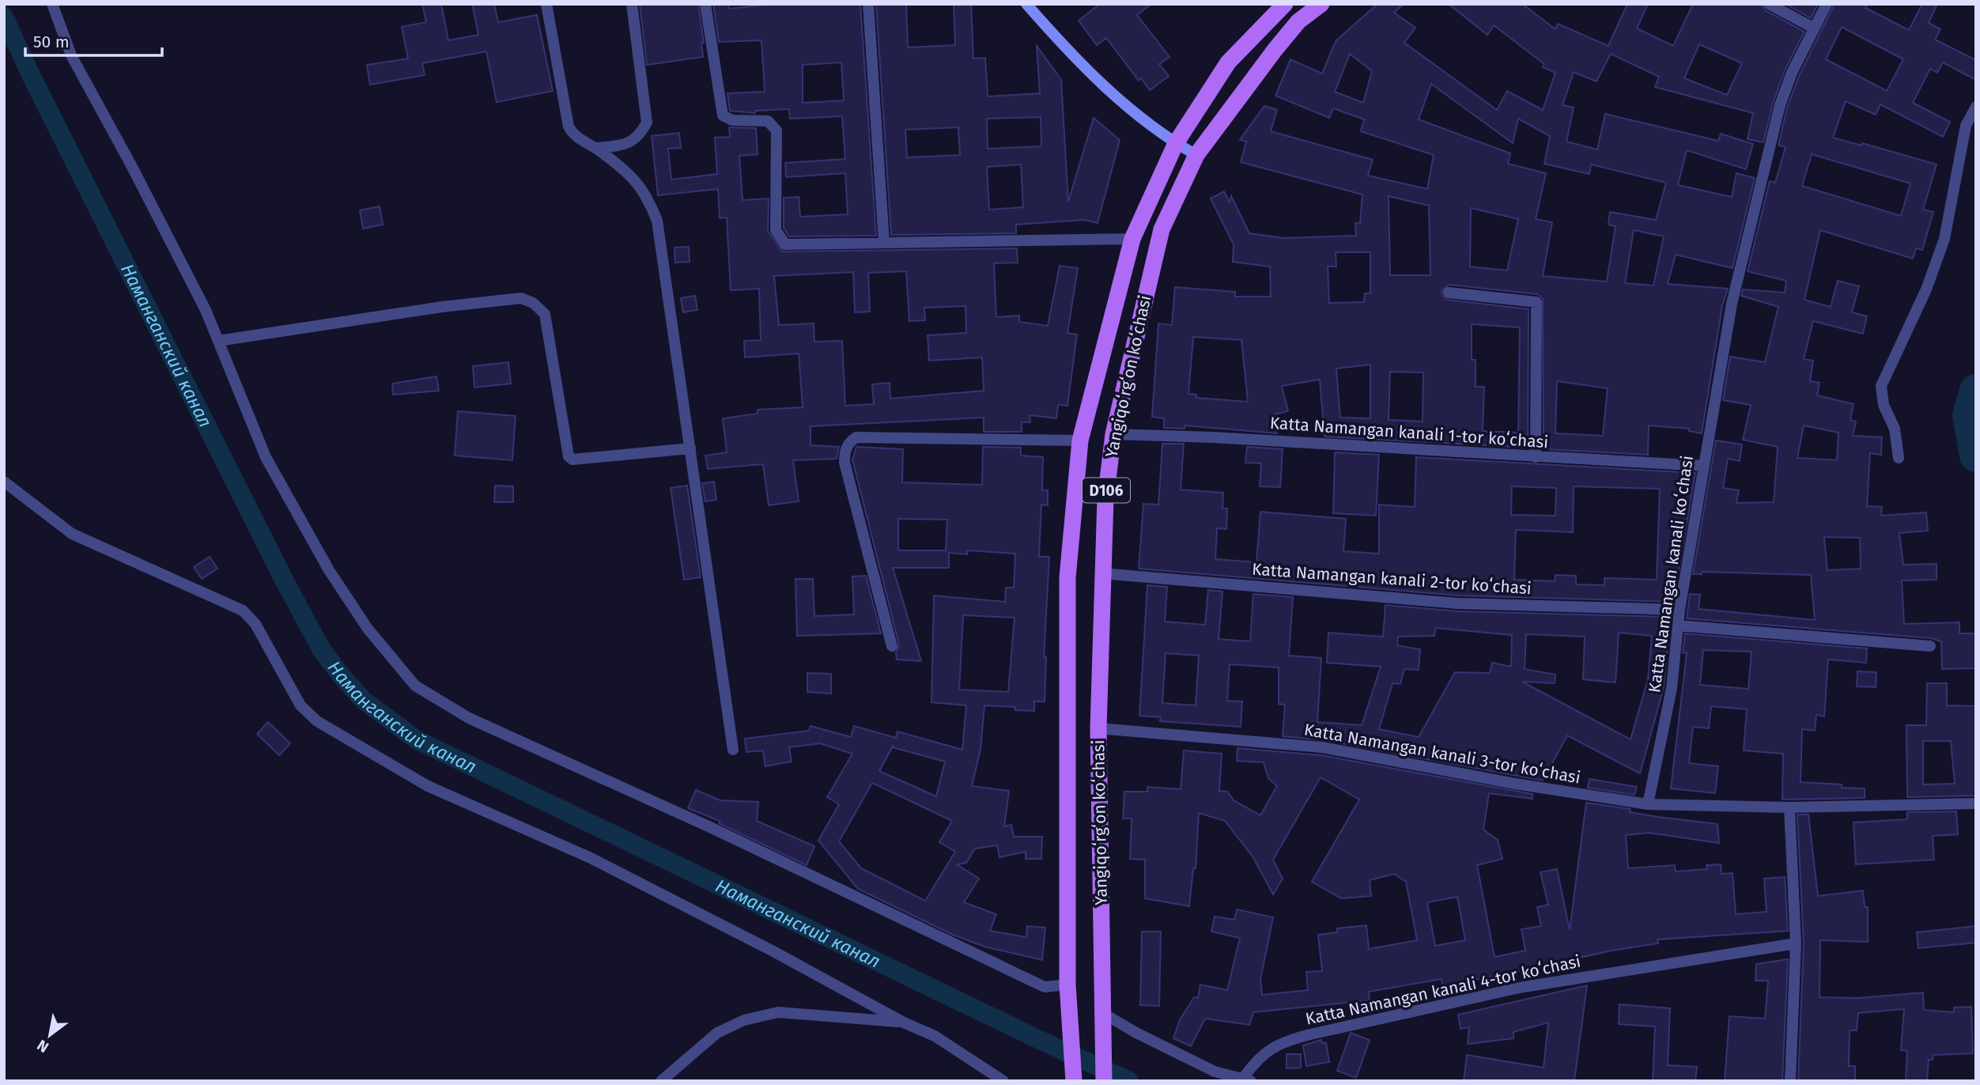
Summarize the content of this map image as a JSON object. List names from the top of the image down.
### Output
{
  "streets": {
    "main road": ["Yangiqoʻrgʻon koʻchasi", "D106"],
    "street": [
      "Katta Namangan kanali 1-tor koʻchasi",
      "Katta Namangan kanali koʻchasi",
      "Katta Namangan kanali 2-tor koʻchasi",
      "Katta Namangan kanali 3-tor koʻchasi",
      "Katta Namangan kanali 4-tor koʻchasi"
    ]
  },
  "crossings": [
    ["Yangiqoʻrgʻon koʻchasi", "Katta Namangan kanali 1-tor koʻchasi"],
    ["Yangiqoʻrgʻon koʻchasi", "Katta Namangan kanali 2-tor koʻchasi"],
    ["Yangiqoʻrgʻon koʻchasi", "Katta Namangan kanali 3-tor koʻchasi"],
    ["Katta Namangan kanali 1-tor koʻchasi", "Katta Namangan kanali koʻchasi"],
    ["Katta Namangan kanali koʻchasi", "Katta Namangan kanali 2-tor koʻchasi"],
    ["Katta Namangan kanali koʻchasi", "Katta Namangan kanali 3-tor koʻchasi"]
  ],
  "water": ["Наманганский канал"],
  "scale_bar": "50 m",
  "north": "bottom left"
}
